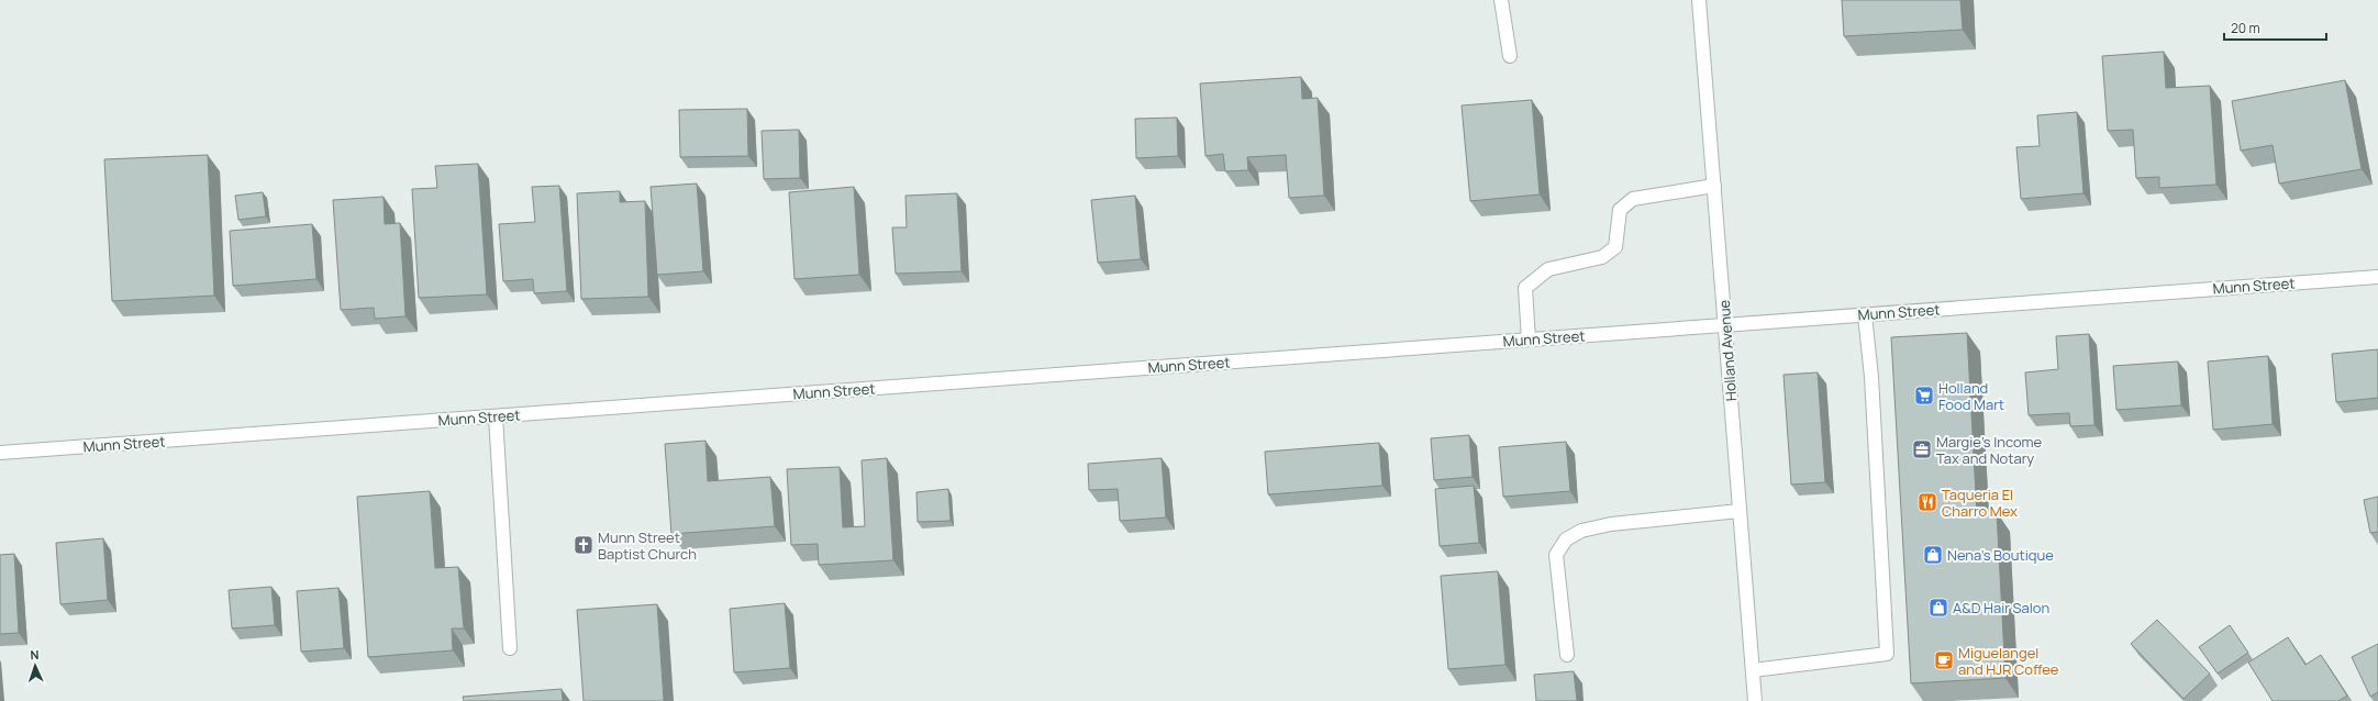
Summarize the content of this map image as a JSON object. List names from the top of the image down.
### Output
{
  "streets": {
    "street": ["Munn Street", "Holland Avenue"]
  },
  "crossings": [
    ["Munn Street", "Holland Avenue"]
  ],
  "places": {
    "supermarket": ["Holland Food Mart"],
    "office": ["Margie's Income Tax and Notary"],
    "restaurant": ["Taqueria El Charro Mex"],
    "church": ["Munn Street Baptist Church"],
    "shop": ["Nena's Boutique", "A&D Hair Salon"],
    "cafe": ["Miguelangel and HJR Coffee"]
  },
  "scale_bar": "20 m",
  "north": "top"
}
